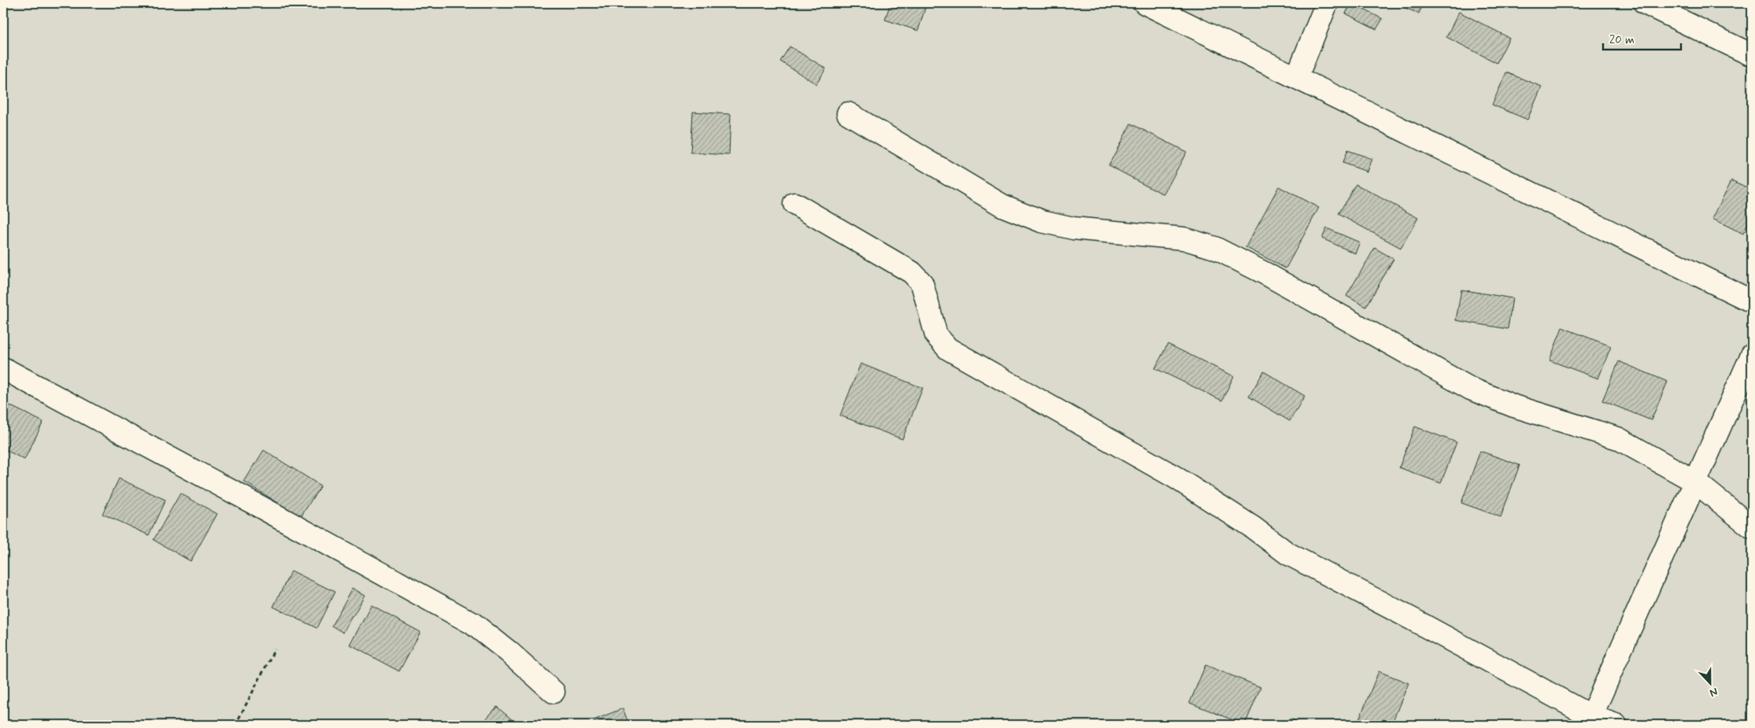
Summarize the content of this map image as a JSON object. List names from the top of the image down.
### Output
{
  "scale_bar": "20 m",
  "north": "bottom"
}
